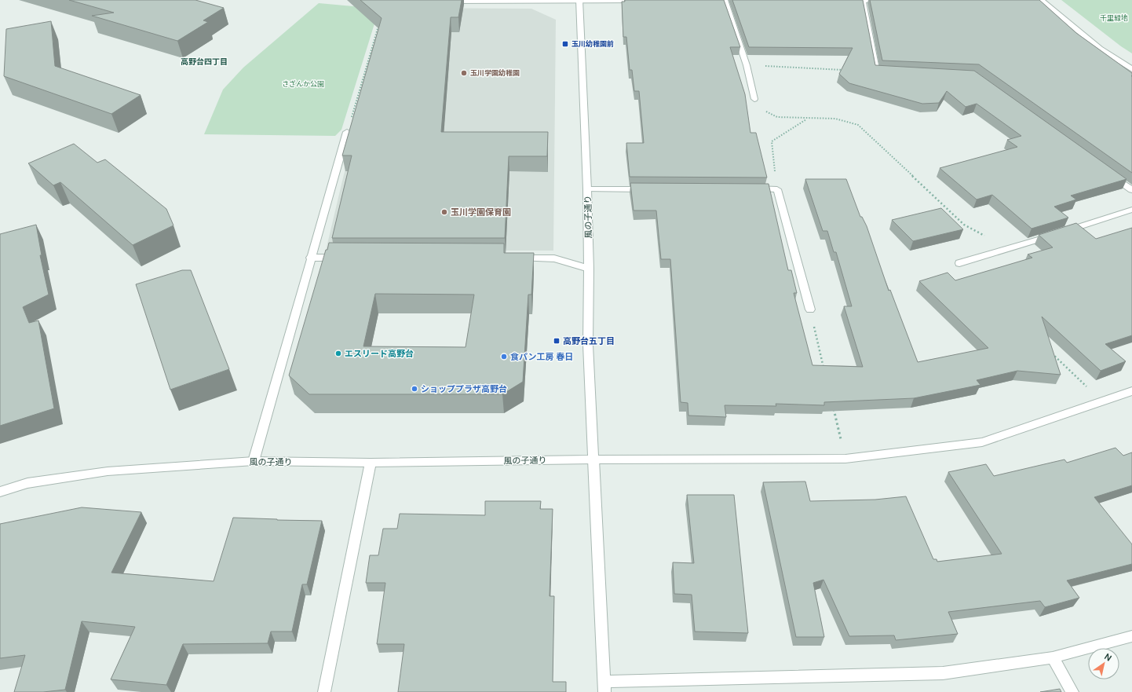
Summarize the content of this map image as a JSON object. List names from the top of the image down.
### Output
{
  "streets": {
    "street": ["風の子通り"]
  },
  "districts": ["高野台四丁目"],
  "parks": ["千里緑地", "さざんか公園"],
  "places": {
    "transit": ["玉川幼稚園前", "高野台五丁目"],
    "other": [
      "玉川学園幼稚園",
      "玉川学園保育園",
      "エスリード高野台",
      "食パン工房 春日",
      "ショッププラザ高野台"
    ]
  },
  "north": "top right"
}
